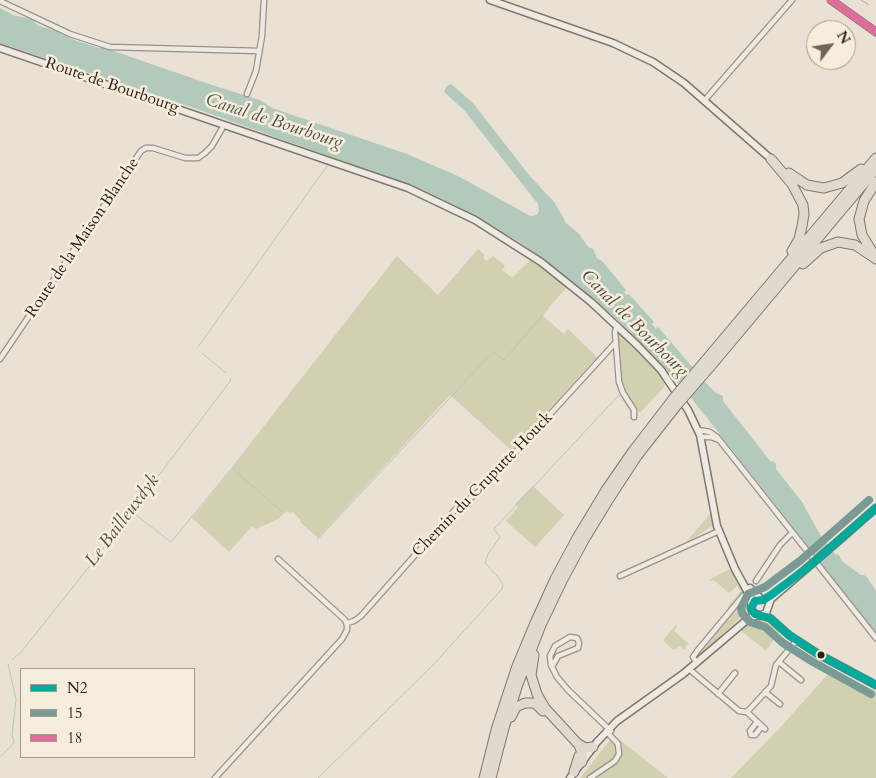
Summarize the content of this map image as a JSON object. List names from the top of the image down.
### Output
{
  "streets": {
    "main road": ["Route de Bourbourg"],
    "street": ["Route de la Maison Blanche", "Chemin du Cruputte Houck"]
  },
  "crossings": [
    ["Route de Bourbourg", "Route de la Maison Blanche"]
  ],
  "water": ["Canal de Bourbourg", "Le Bailleuxdyk"],
  "lines": ["transit line 18", "transit line 15", "transit line N2"],
  "legend": ["N2", "15", "18"],
  "north": "top right"
}
